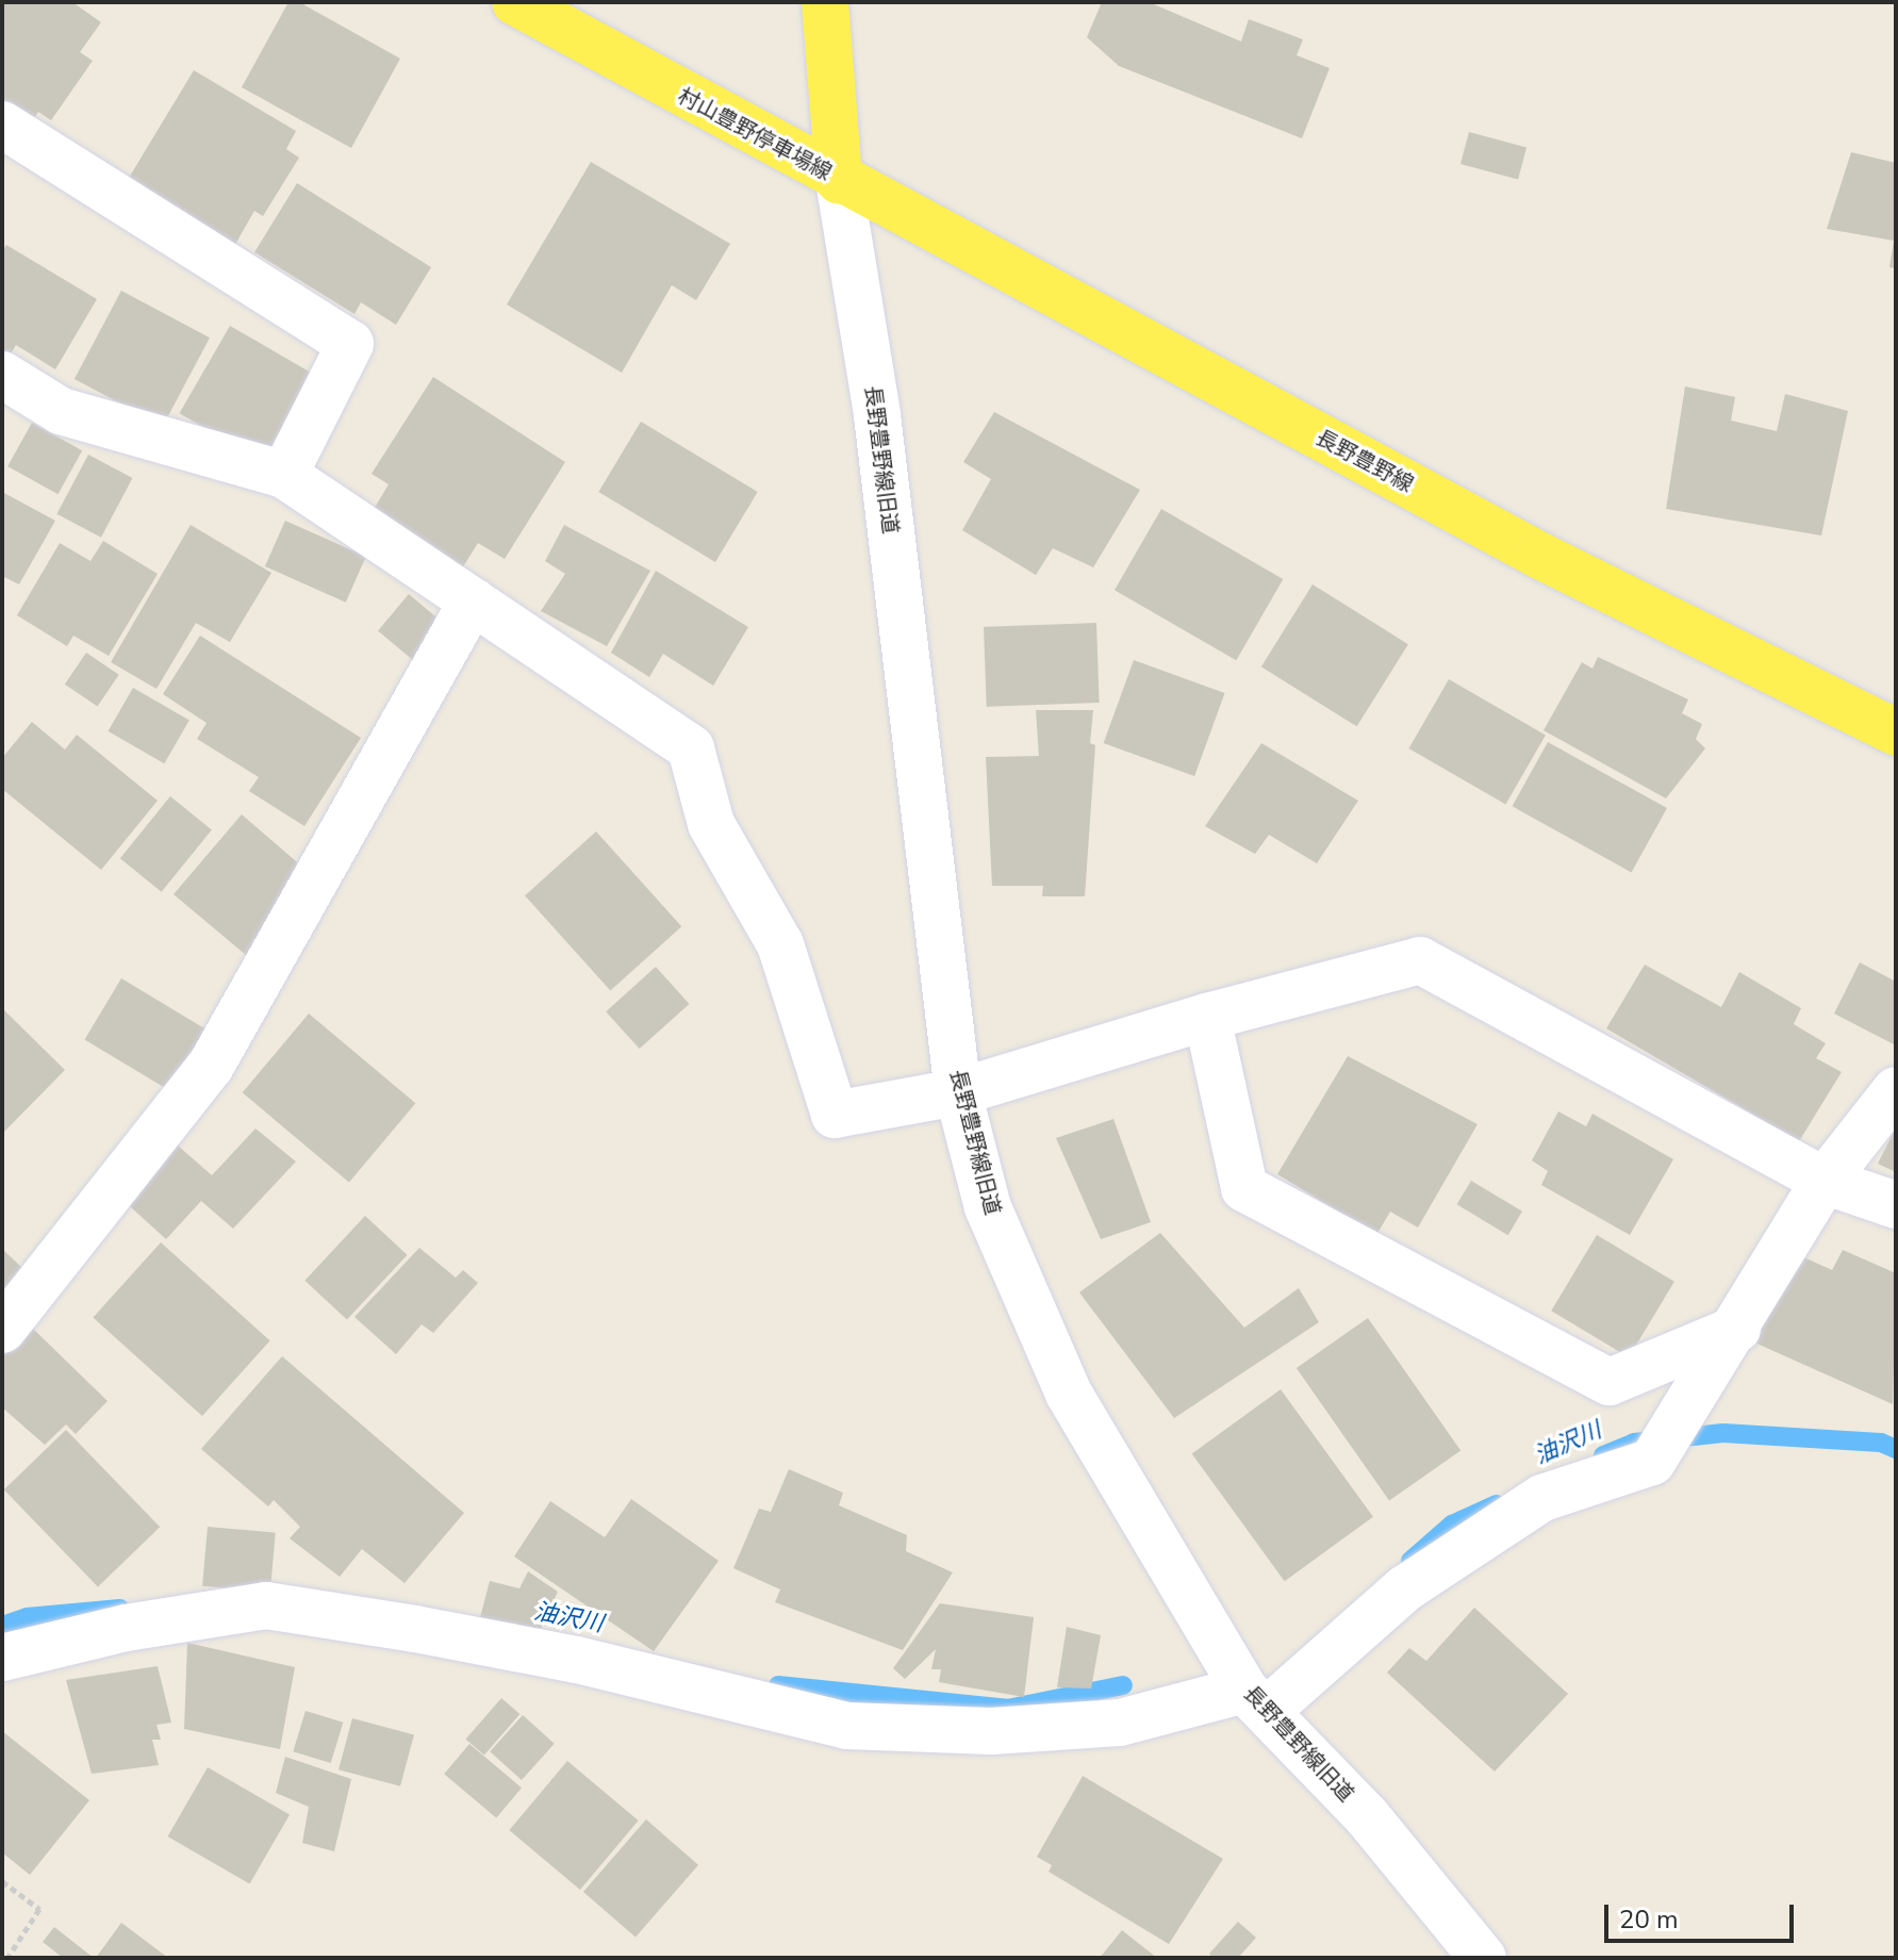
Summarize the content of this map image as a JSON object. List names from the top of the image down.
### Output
{
  "streets": {
    "main road": ["村山豊野停車場線", "長野豊野線"],
    "street": ["長野豊野線旧道"]
  },
  "crossings": [
    ["村山豊野停車場線", "長野豊野線旧道"],
    ["村山豊野停車場線", "長野豊野線"],
    ["長野豊野線旧道", "長野豊野線"]
  ],
  "water": ["油沢川"],
  "scale_bar": "20 m"
}
